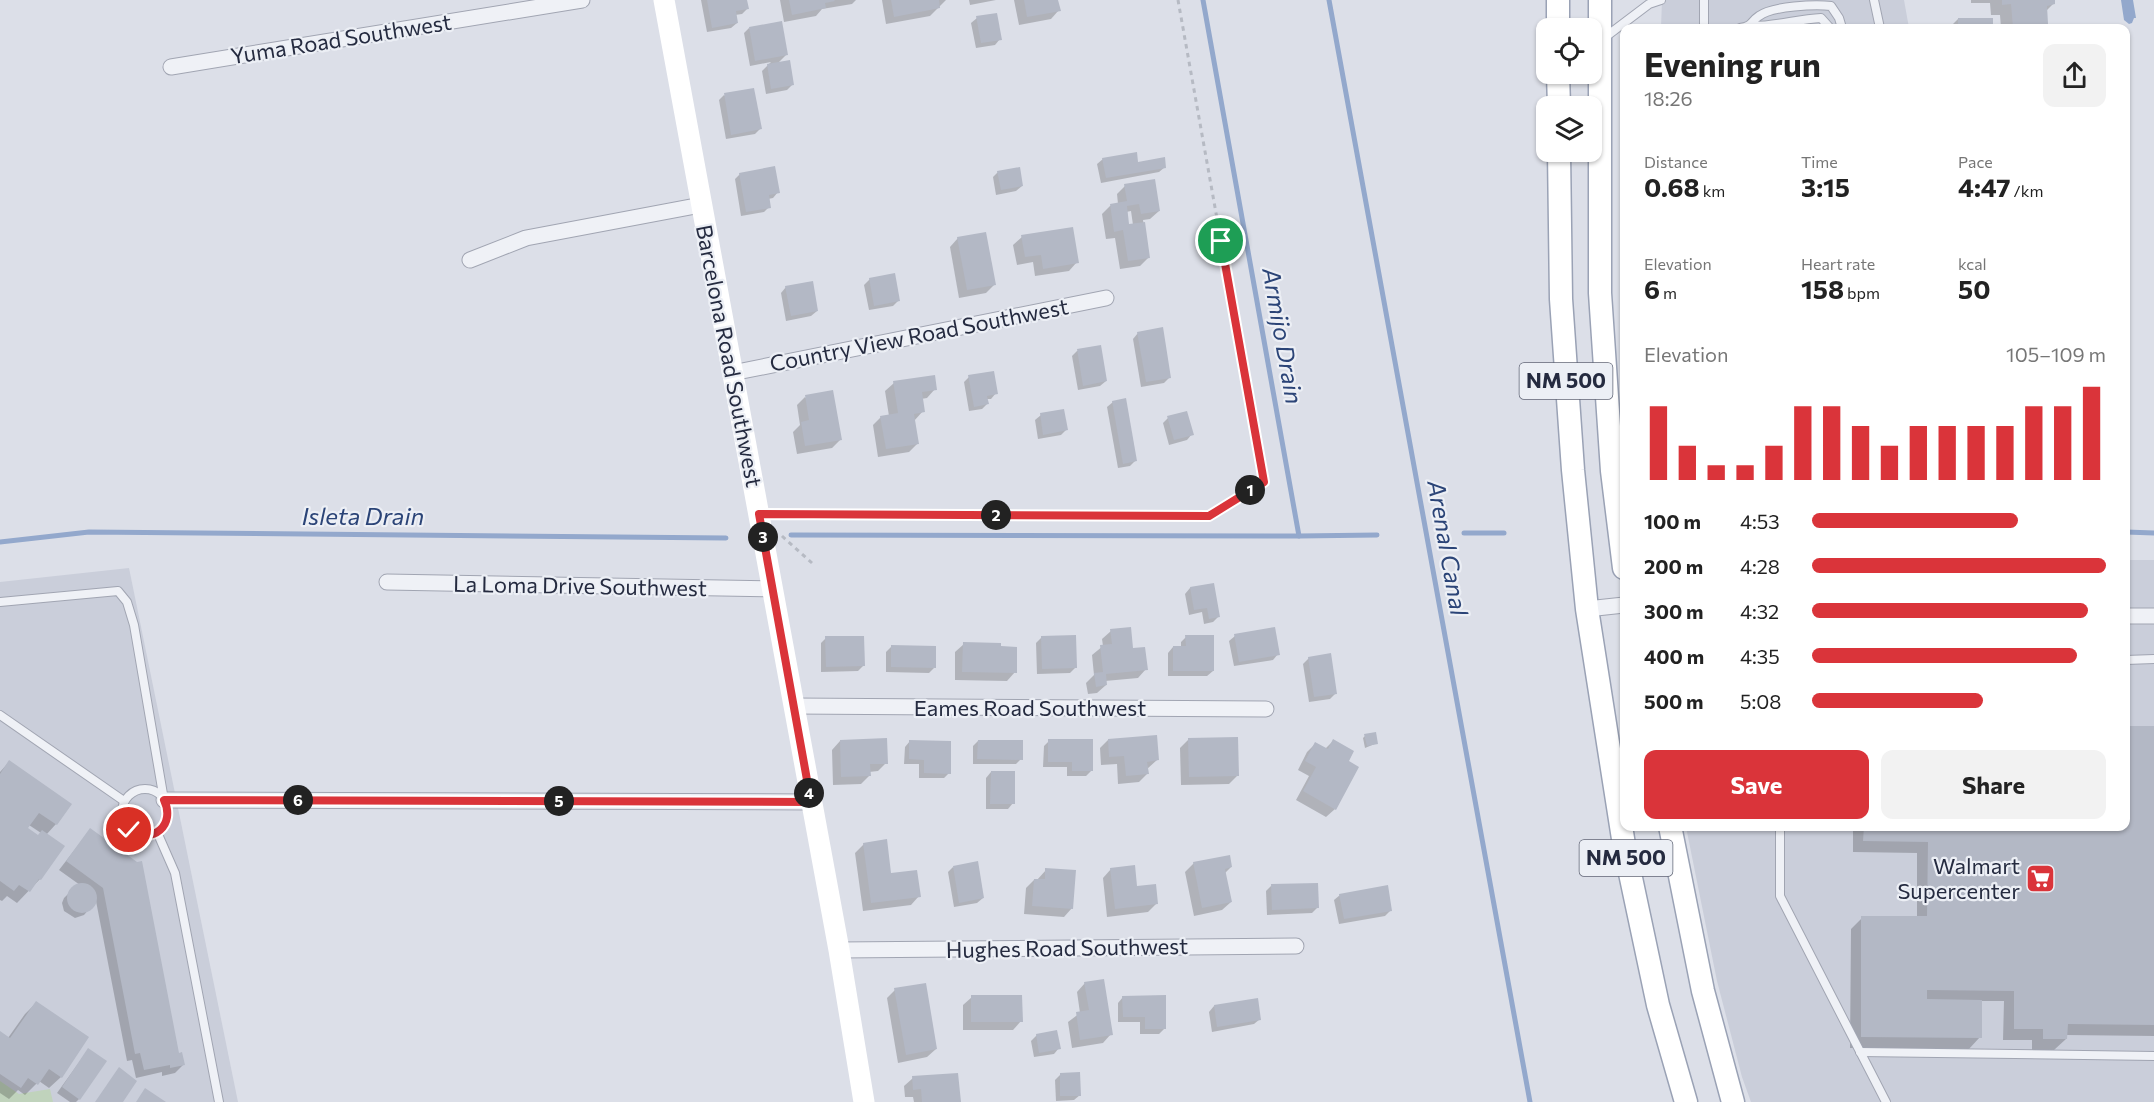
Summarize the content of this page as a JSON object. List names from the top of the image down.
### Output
{
  "streets": {
    "main road": ["NM 500"],
    "street": [
      "Yuma Road Southwest",
      "Country View Road Southwest",
      "Barcelona Road Southwest",
      "La Loma Drive Southwest",
      "Eames Road Southwest",
      "Hughes Road Southwest"
    ]
  },
  "crossings": [
    ["Country View Road Southwest", "Barcelona Road Southwest"],
    ["Barcelona Road Southwest", "La Loma Drive Southwest"],
    ["Barcelona Road Southwest", "Eames Road Southwest"],
    ["Barcelona Road Southwest", "Hughes Road Southwest"]
  ],
  "water": ["Armijo Drain", "Isleta Drain", "Arenal Canal"],
  "places": {
    "supermarket": ["Walmart Supercenter"]
  },
  "page": {
    "heading": ["Evening run", "18:26"],
    "stats": [
      ["Distance", "0.68 km"],
      ["Time", "3:15"],
      ["Pace", "4:47 /km"],
      ["Elevation", "6 m"],
      ["Heart rate", "158 bpm"],
      ["kcal", "50"]
    ],
    "chart": ["Elevation", "105–109 m"],
    "pins": [
      "1",
      "2",
      "3",
      "4",
      "6",
      "5"
    ],
    "list": [
      {
        "name": "100 m",
        "note": "4:53"
      },
      {
        "name": "200 m",
        "note": "4:28"
      },
      {
        "name": "300 m",
        "note": "4:32"
      },
      {
        "name": "400 m",
        "note": "4:35"
      },
      {
        "name": "500 m",
        "note": "5:08"
      }
    ],
    "buttons": ["Save", "Share"]
  }
}
